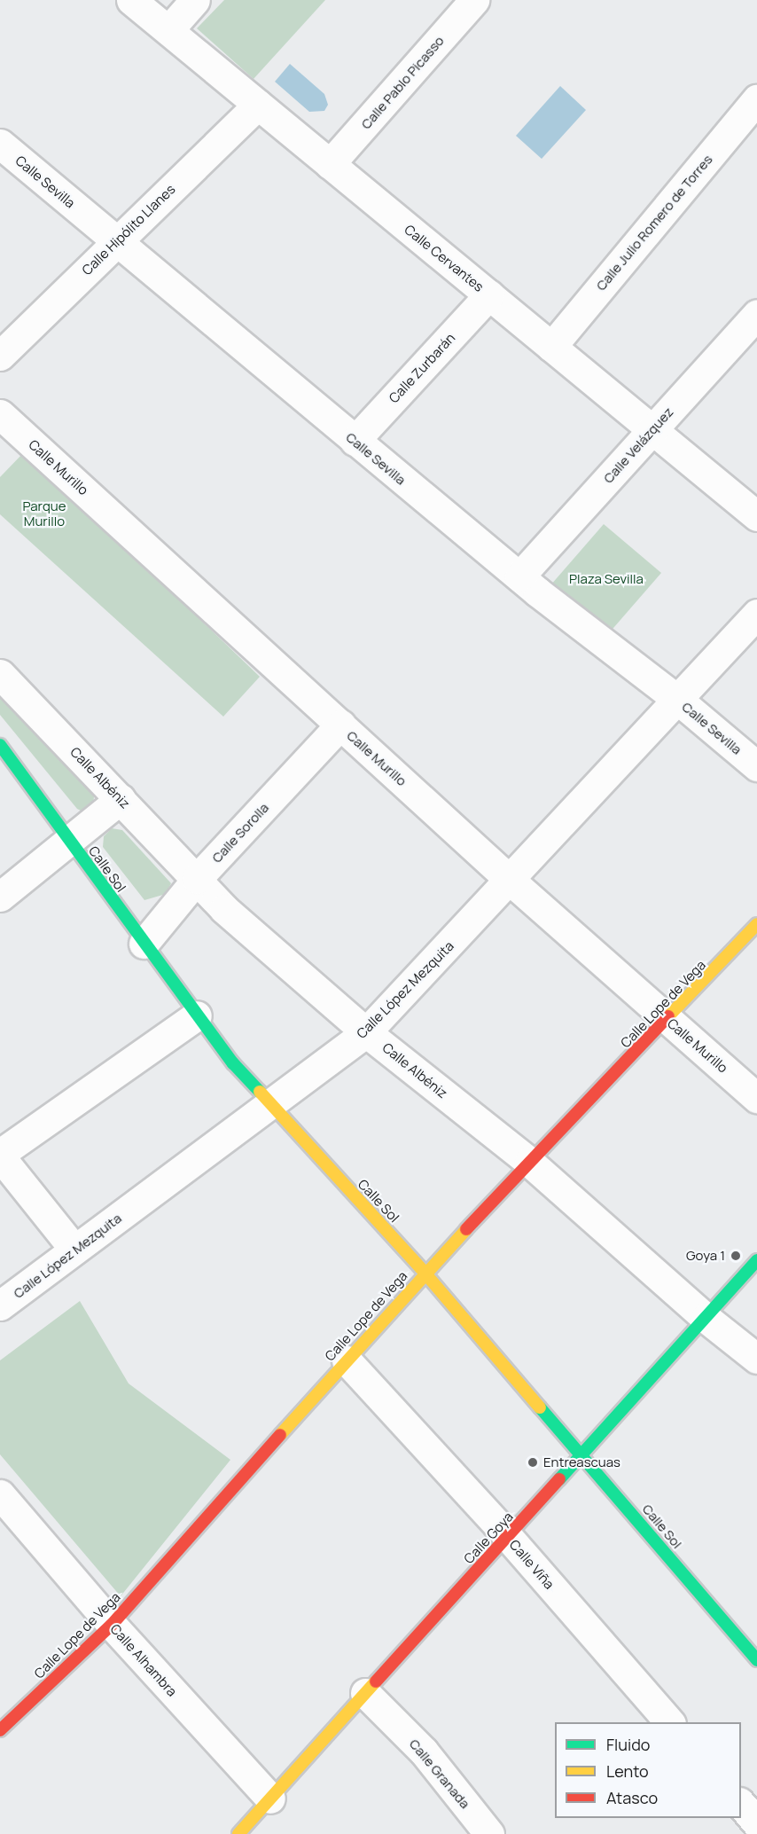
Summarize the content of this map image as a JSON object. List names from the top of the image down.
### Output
{
  "streets": {
    "street": [
      "Calle Pablo Picasso",
      "Calle Sevilla",
      "Calle Julio Romero de Torres",
      "Calle Hipólito Llanes",
      "Calle Cervantes",
      "Calle Zurbarán",
      "Calle Velázquez",
      "Calle Murillo",
      "Calle Albéniz",
      "Calle Sorolla",
      "Calle Sol",
      "Calle López Mezquita",
      "Calle Lope de Vega",
      "Calle Goya",
      "Calle Viña",
      "Calle Alhambra",
      "Calle Granada"
    ]
  },
  "crossings": [
    ["Calle Pablo Picasso", "Calle Cervantes"],
    ["Calle Sevilla", "Calle Hipólito Llanes"],
    ["Calle Sevilla", "Calle Zurbarán"],
    ["Calle Sevilla", "Calle Velázquez"],
    ["Calle Sevilla", "Calle López Mezquita"],
    ["Calle Julio Romero de Torres", "Calle Cervantes"],
    ["Calle Hipólito Llanes", "Calle Cervantes"],
    ["Calle Cervantes", "Calle Zurbarán"],
    ["Calle Cervantes", "Calle Velázquez"],
    ["Calle Murillo", "Calle Sorolla"],
    ["Calle Murillo", "Calle López Mezquita"],
    ["Calle Murillo", "Calle Lope de Vega"],
    ["Calle Albéniz", "Calle Sorolla"],
    ["Calle Albéniz", "Calle López Mezquita"],
    ["Calle Albéniz", "Calle Lope de Vega"],
    ["Calle Albéniz", "Calle Goya"],
    ["Calle Sorolla", "Calle Sol"],
    ["Calle Sol", "Calle López Mezquita"],
    ["Calle Sol", "Calle Lope de Vega"],
    ["Calle Sol", "Calle Goya"],
    ["Calle Lope de Vega", "Calle Viña"],
    ["Calle Lope de Vega", "Calle Alhambra"],
    ["Calle Goya", "Calle Viña"],
    ["Calle Goya", "Calle Alhambra"],
    ["Calle Goya", "Calle Granada"]
  ],
  "parks": ["Parque Murillo", "Plaza Sevilla"],
  "places": ["Goya 1", "Entreascuas"],
  "legend": ["Fluido", "Lento", "Atasco"]
}
